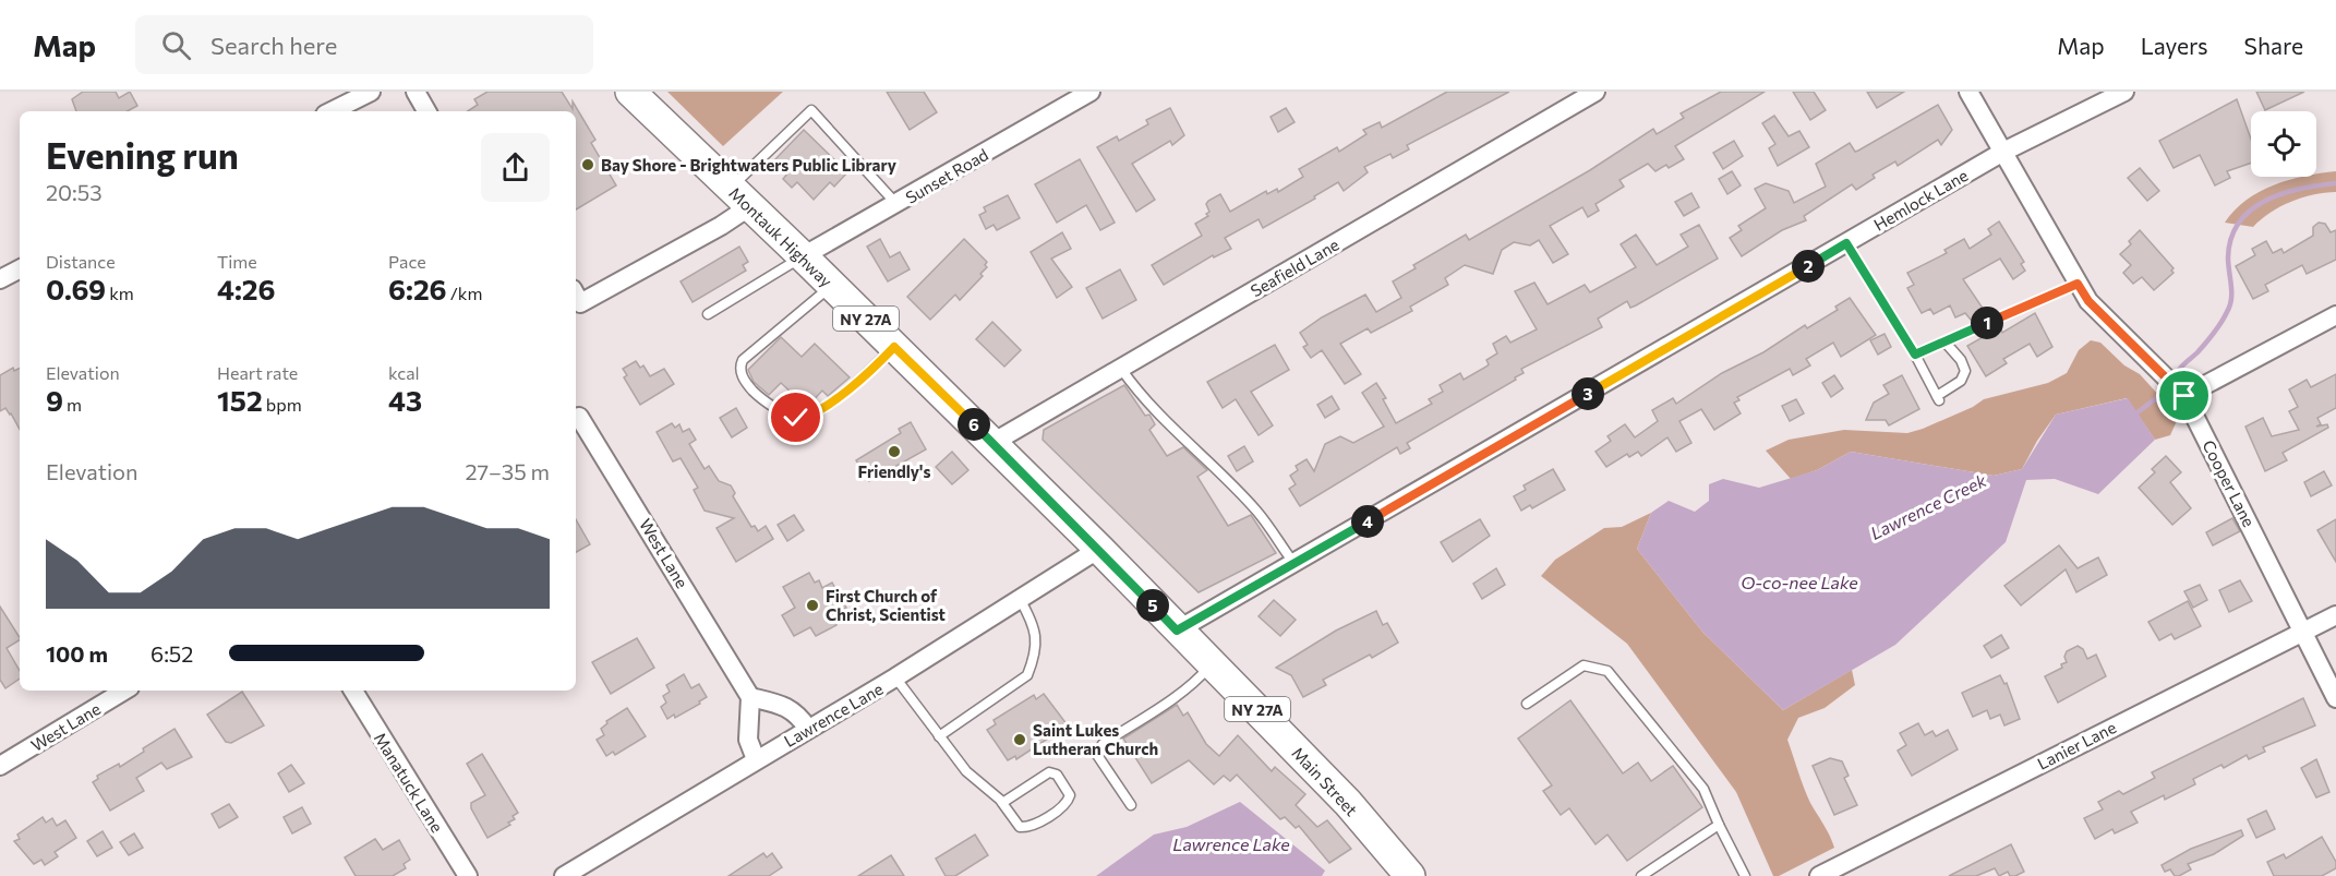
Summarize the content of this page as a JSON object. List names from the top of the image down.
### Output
{
  "streets": {
    "main road": ["Montauk Highway", "NY 27A", "Main Street"],
    "street": [
      "Sunset Road",
      "Hemlock Lane",
      "Seafield Lane",
      "Cooper Lane",
      "West Lane",
      "Lawrence Lane",
      "Lanier Lane",
      "Manatuck Lane"
    ]
  },
  "crossings": [
    ["Sunset Road", "Montauk Highway"],
    ["Hemlock Lane", "Cooper Lane"],
    ["Hemlock Lane", "Main Street"],
    ["Montauk Highway", "Seafield Lane"],
    ["Montauk Highway", "Lawrence Lane"],
    ["Montauk Highway", "Main Street"],
    ["Cooper Lane", "Lanier Lane"],
    ["Lawrence Lane", "Main Street"]
  ],
  "water": ["Lawrence Creek", "O-co-nee Lake", "Lawrence Lake"],
  "places": [
    "Bay Shore - Brightwaters Public Library",
    "Friendly's",
    "First Church of Christ, Scientist",
    "Saint Lukes Lutheran Church"
  ],
  "page": {
    "header": "Map",
    "search": "Search here",
    "nav": ["Map", "Layers", "Share"],
    "heading": ["Evening run", "20:53"],
    "stats": [
      ["Distance", "0.69 km"],
      ["Time", "4:26"],
      ["Pace", "6:26 /km"],
      ["Elevation", "9 m"],
      ["Heart rate", "152 bpm"],
      ["kcal", "43"]
    ],
    "pins": [
      "2",
      "1",
      "3",
      "6",
      "4",
      "5"
    ],
    "chart": ["Elevation", "27–35 m"],
    "list": [
      {
        "name": "100 m",
        "note": "6:52"
      }
    ]
  }
}
